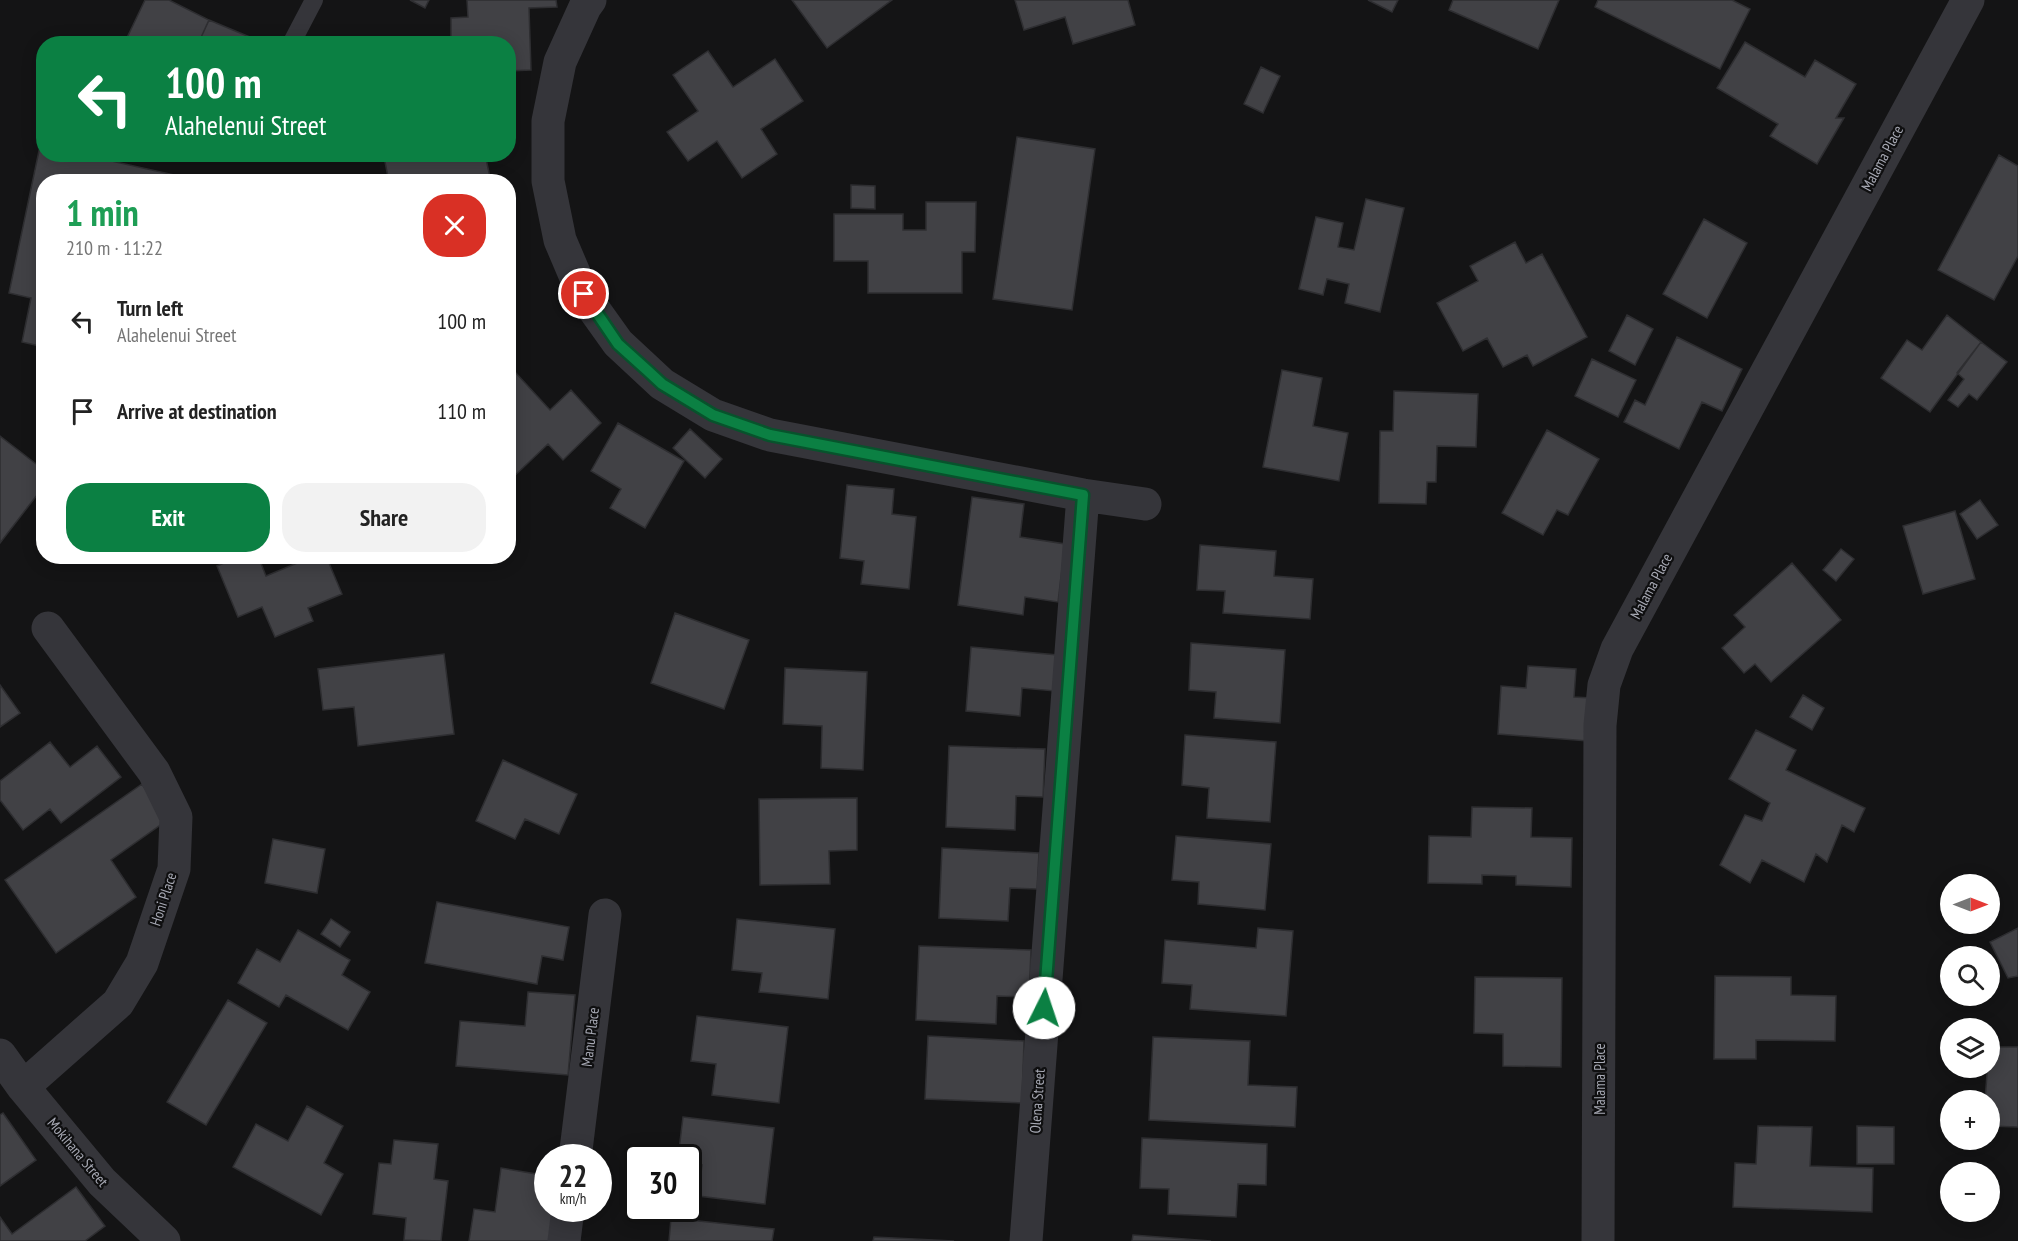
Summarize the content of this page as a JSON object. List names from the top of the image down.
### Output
{
  "streets": {
    "street": [
      "Malama Place",
      "Honi Place",
      "Manu Place",
      "Olena Street",
      "Mokihana Street"
    ]
  },
  "crossings": [
    ["Honi Place", "Mokihana Street"]
  ],
  "north": "right",
  "page": {
    "turn": ["100 m", "Alahelenui Street"],
    "heading": ["1 min", "210 m · 11:22"],
    "list": [
      {
        "name": "Turn left",
        "note": "Alahelenui Street",
        "value": "100 m"
      },
      {
        "name": "Arrive at destination",
        "value": "110 m"
      }
    ],
    "buttons": ["Exit", "Share"],
    "map_buttons": ["+", "−"],
    "speed": "22 km/h",
    "limit": "30"
  }
}
